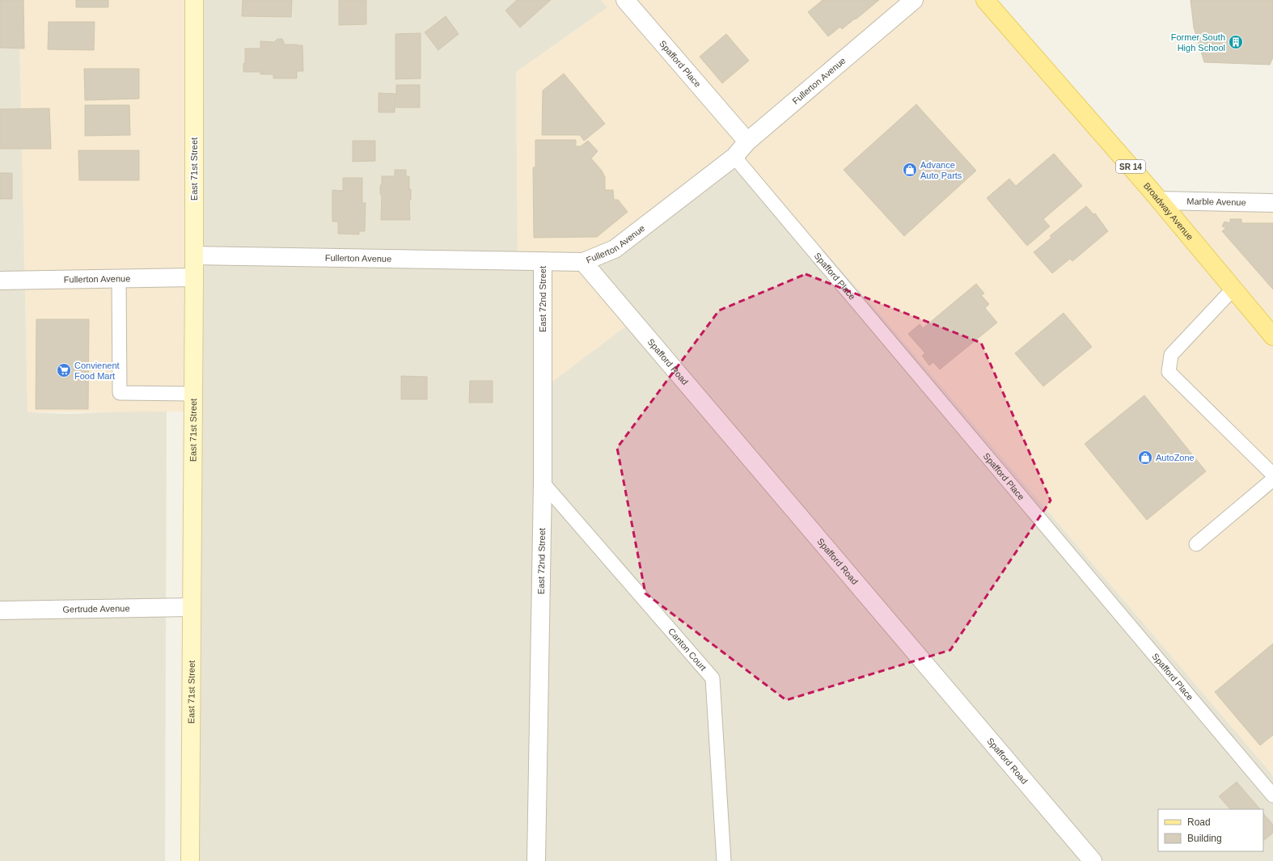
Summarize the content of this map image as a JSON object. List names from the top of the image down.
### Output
{
  "streets": {
    "main road": ["SR 14", "East 71st Street", "Broadway Avenue"],
    "street": [
      "Spafford Place",
      "Fullerton Avenue",
      "Marble Avenue",
      "East 72nd Street",
      "Spafford Road",
      "Gertrude Avenue"
    ],
    "lane": ["Canton Court"]
  },
  "crossings": [
    ["Spafford Place", "Fullerton Avenue"],
    ["Fullerton Avenue", "East 71st Street"],
    ["Fullerton Avenue", "East 72nd Street"],
    ["Fullerton Avenue", "Spafford Road"],
    ["East 71st Street", "Gertrude Avenue"],
    ["Marble Avenue", "Broadway Avenue"],
    ["East 72nd Street", "Canton Court"]
  ],
  "places": {
    "building": ["Former South High School"],
    "shop": ["Advance Auto Parts", "AutoZone"],
    "supermarket": ["Convienent Food Mart"]
  },
  "legend": ["Road", "Building"]
}
